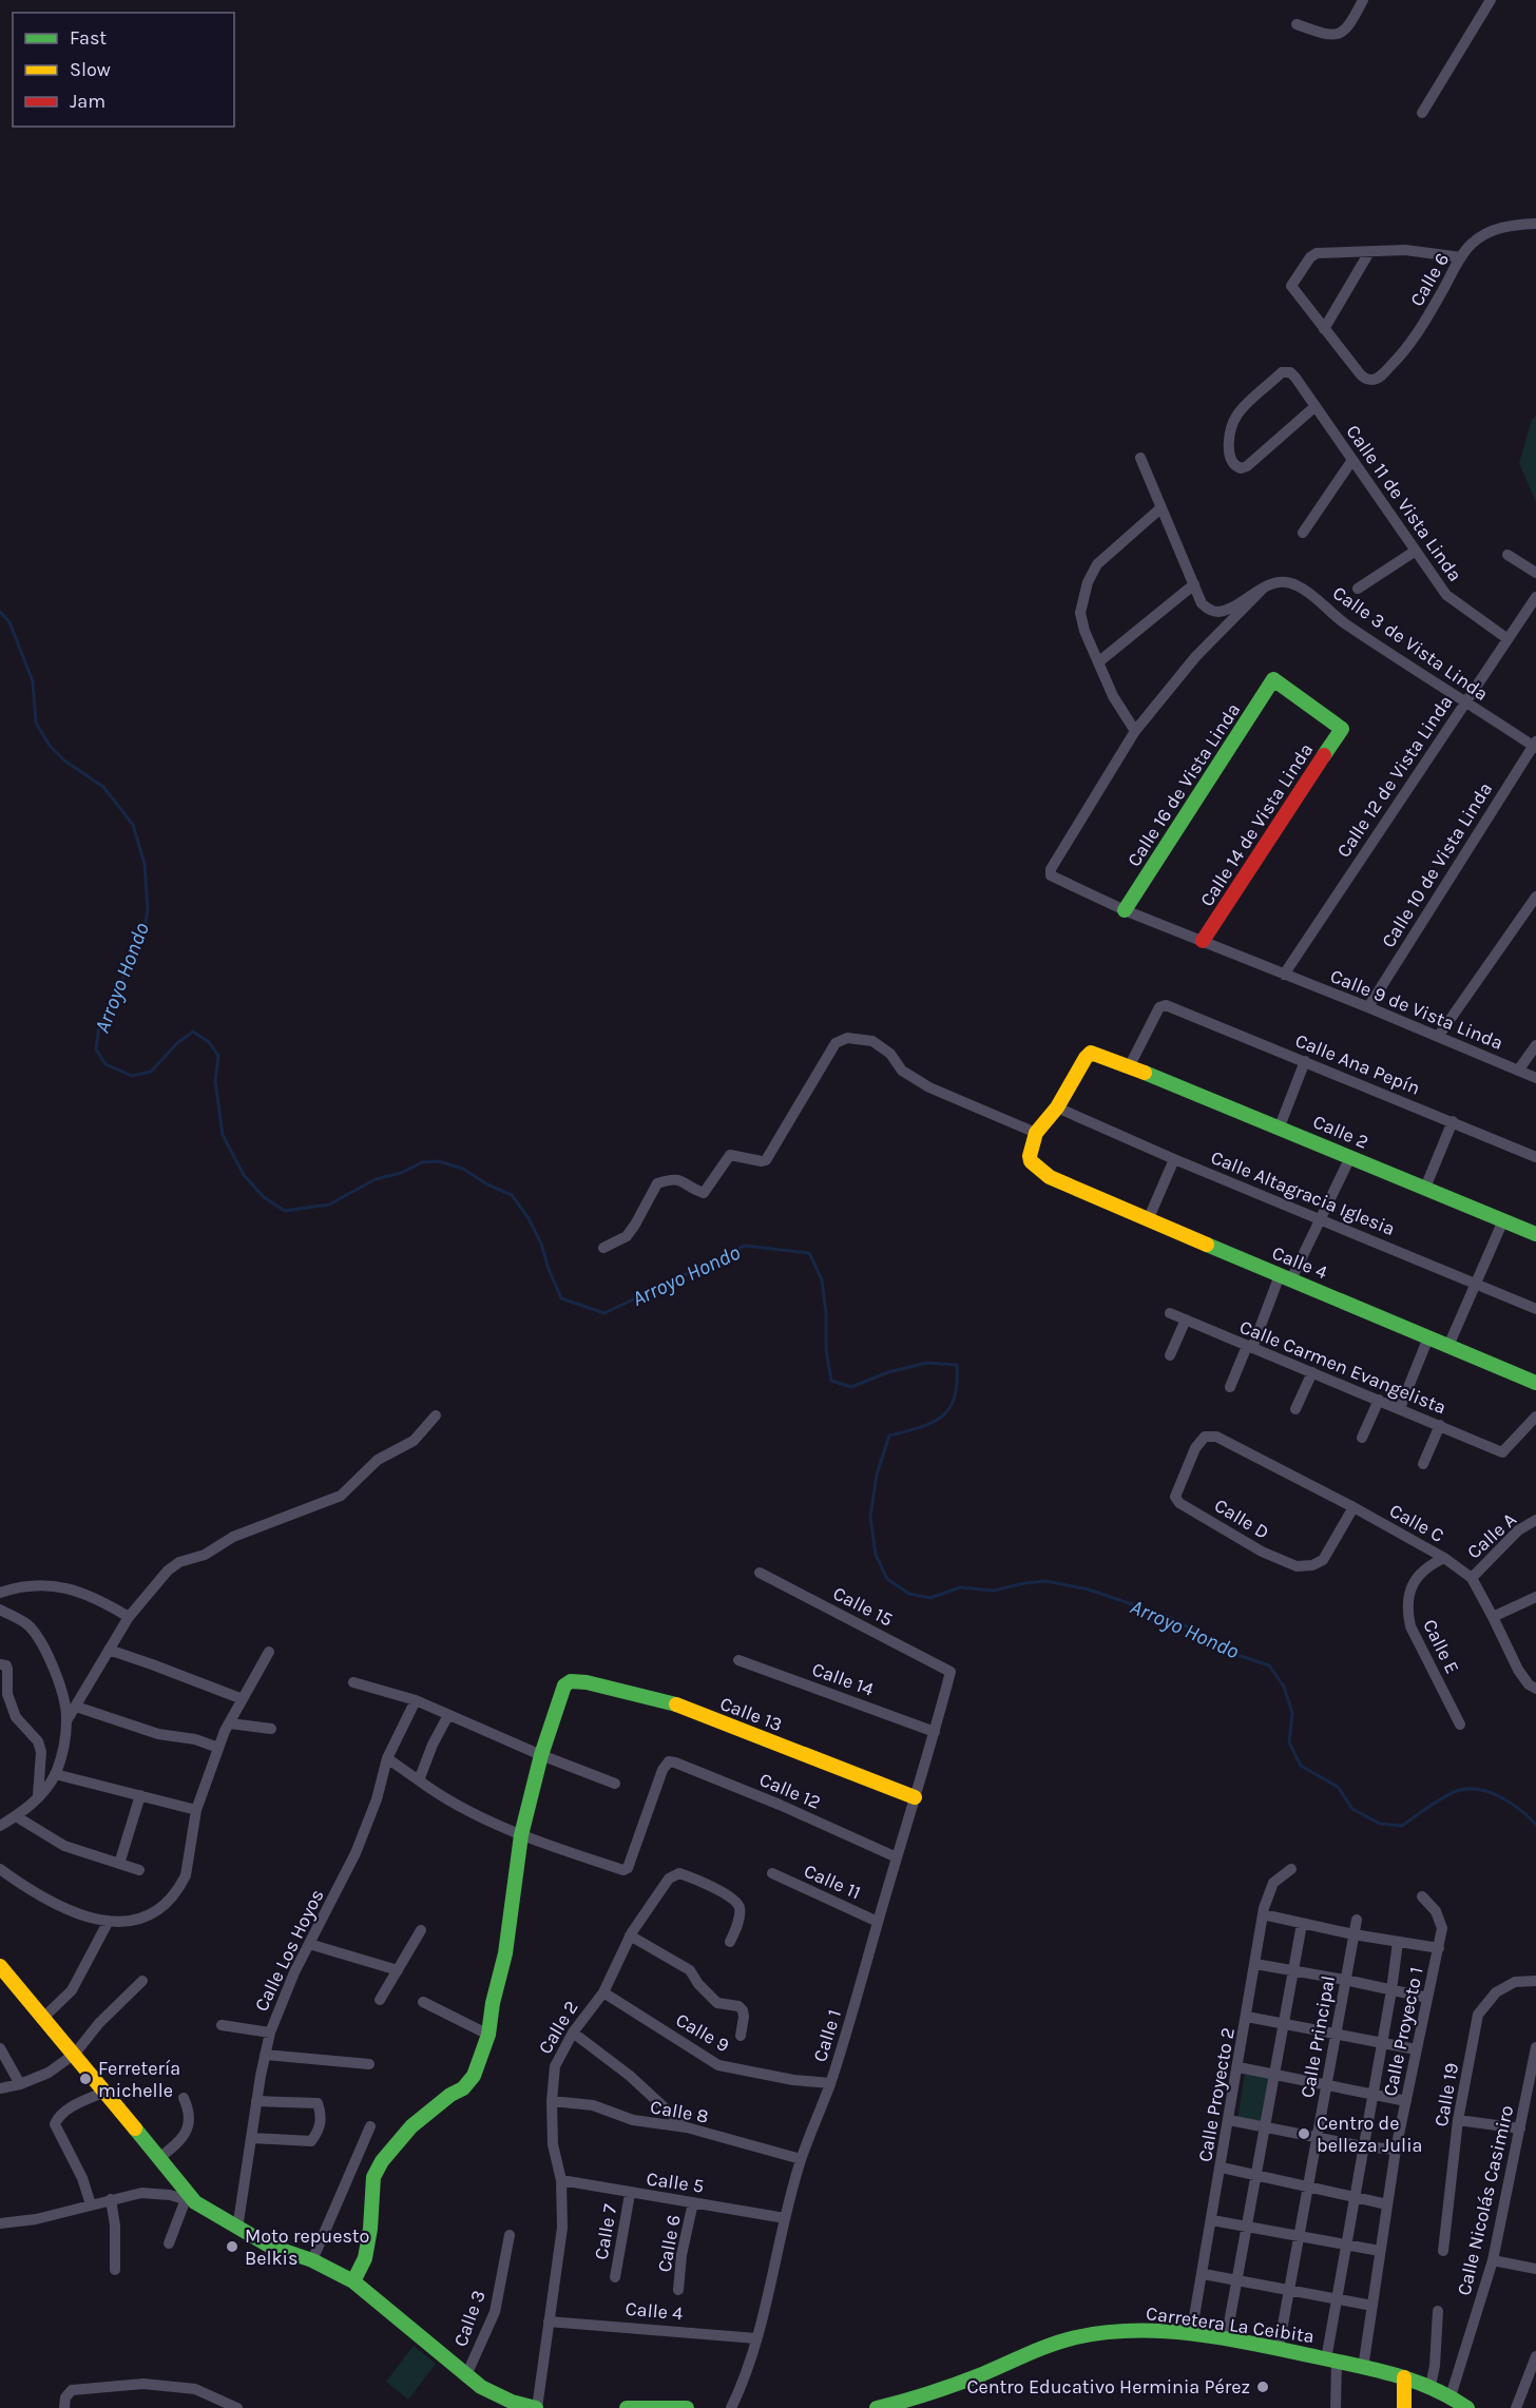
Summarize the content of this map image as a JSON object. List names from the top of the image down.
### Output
{
  "streets": {
    "street": [
      "Calle 6",
      "Calle 11 de Vista Linda",
      "Calle 3 de Vista Linda",
      "Calle 12 de Vista Linda",
      "Calle 16 de Vista Linda",
      "Calle 14 de Vista Linda",
      "Calle 10 de Vista Linda",
      "Calle 9 de Vista Linda",
      "Calle Ana Pepín",
      "Calle 2",
      "Calle Altagracia Iglesia",
      "Calle 4",
      "Calle Carmen Evangelista",
      "Calle D",
      "Calle C",
      "Calle A",
      "Calle 15",
      "Calle E",
      "Calle 14",
      "Calle 13",
      "Calle 12",
      "Calle 11",
      "Calle Los Hoyos",
      "Calle Proyecto 1",
      "Calle 9",
      "Calle 1",
      "Calle Principal",
      "Calle Proyecto 2",
      "Calle 19",
      "Calle 8",
      "Calle 5",
      "Calle Nicolás Casimiro",
      "Calle 7",
      "Calle 3",
      "Carretera La Ceibita"
    ]
  },
  "crossings": [
    ["Calle 6", "Calle 5"],
    ["Calle 11 de Vista Linda", "Calle 12 de Vista Linda"],
    ["Calle 3 de Vista Linda", "Calle 12 de Vista Linda"],
    ["Calle 3 de Vista Linda", "Calle 10 de Vista Linda"],
    ["Calle 12 de Vista Linda", "Calle 9 de Vista Linda"],
    ["Calle 16 de Vista Linda", "Calle 14 de Vista Linda"],
    ["Calle 16 de Vista Linda", "Calle 9 de Vista Linda"],
    ["Calle 14 de Vista Linda", "Calle 9 de Vista Linda"],
    ["Calle 10 de Vista Linda", "Calle 9 de Vista Linda"],
    ["Calle Ana Pepín", "Calle 2"],
    ["Calle 2", "Calle Altagracia Iglesia"],
    ["Calle 2", "Calle 4"],
    ["Calle 2", "Calle 9"],
    ["Calle 2", "Calle 8"],
    ["Calle 2", "Calle 5"],
    ["Calle 4", "Calle 1"],
    ["Calle D", "Calle C"],
    ["Calle C", "Calle A"],
    ["Calle C", "Calle E"],
    ["Calle 15", "Calle 1"],
    ["Calle 14", "Calle 1"],
    ["Calle 13", "Calle 1"],
    ["Calle 12", "Calle 1"],
    ["Calle 11", "Calle 1"],
    ["Calle Proyecto 1", "Carretera La Ceibita"],
    ["Calle 9", "Calle 1"],
    ["Calle 1", "Calle 8"],
    ["Calle 1", "Calle 5"],
    ["Calle Principal", "Carretera La Ceibita"],
    ["Calle Proyecto 2", "Carretera La Ceibita"],
    ["Calle 5", "Calle 7"],
    ["Calle Nicolás Casimiro", "Carretera La Ceibita"]
  ],
  "water": ["Arroyo Hondo"],
  "places": [
    "Ferretería michelle",
    "Centro de belleza Julia",
    "Moto repuesto Belkis",
    "Centro Educativo Herminia Pérez"
  ],
  "legend": ["Fast", "Slow", "Jam"]
}
